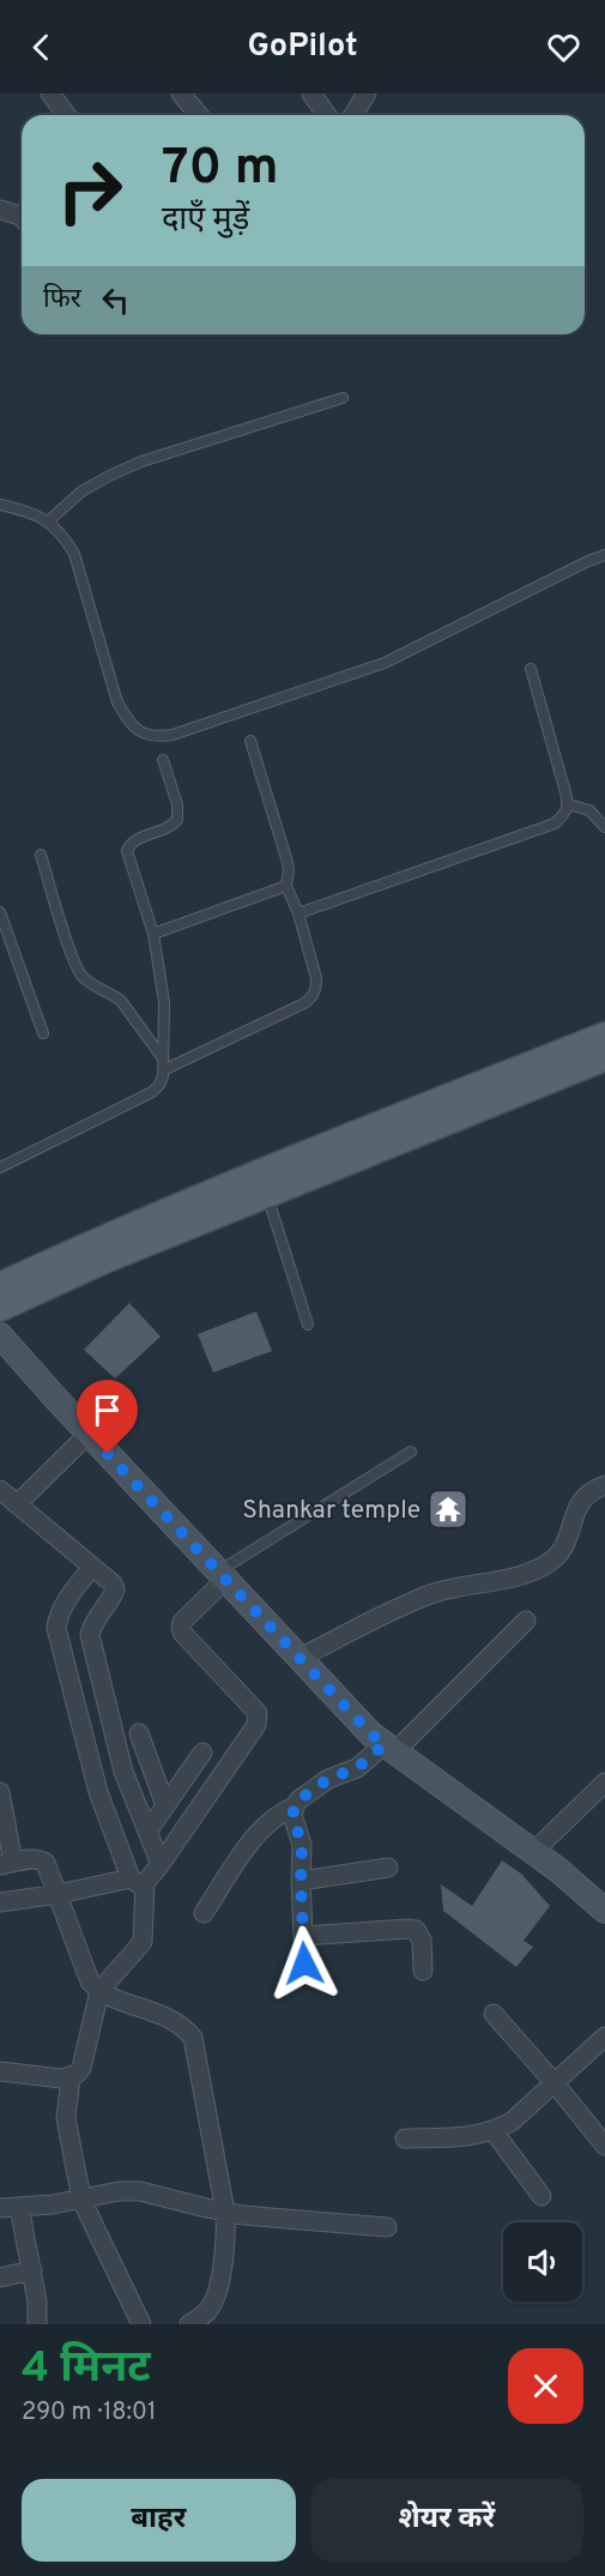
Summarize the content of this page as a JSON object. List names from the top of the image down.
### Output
{
  "places": {
    "temple": ["Shankar temple"]
  },
  "page": {
    "header": "GoPilot",
    "turn": ["70 m", "दाएँ मुड़ें"],
    "then": "फिर",
    "heading": ["4 मिनट", "290 m · 18:01"],
    "buttons": ["बाहर", "शेयर करें"]
  }
}
